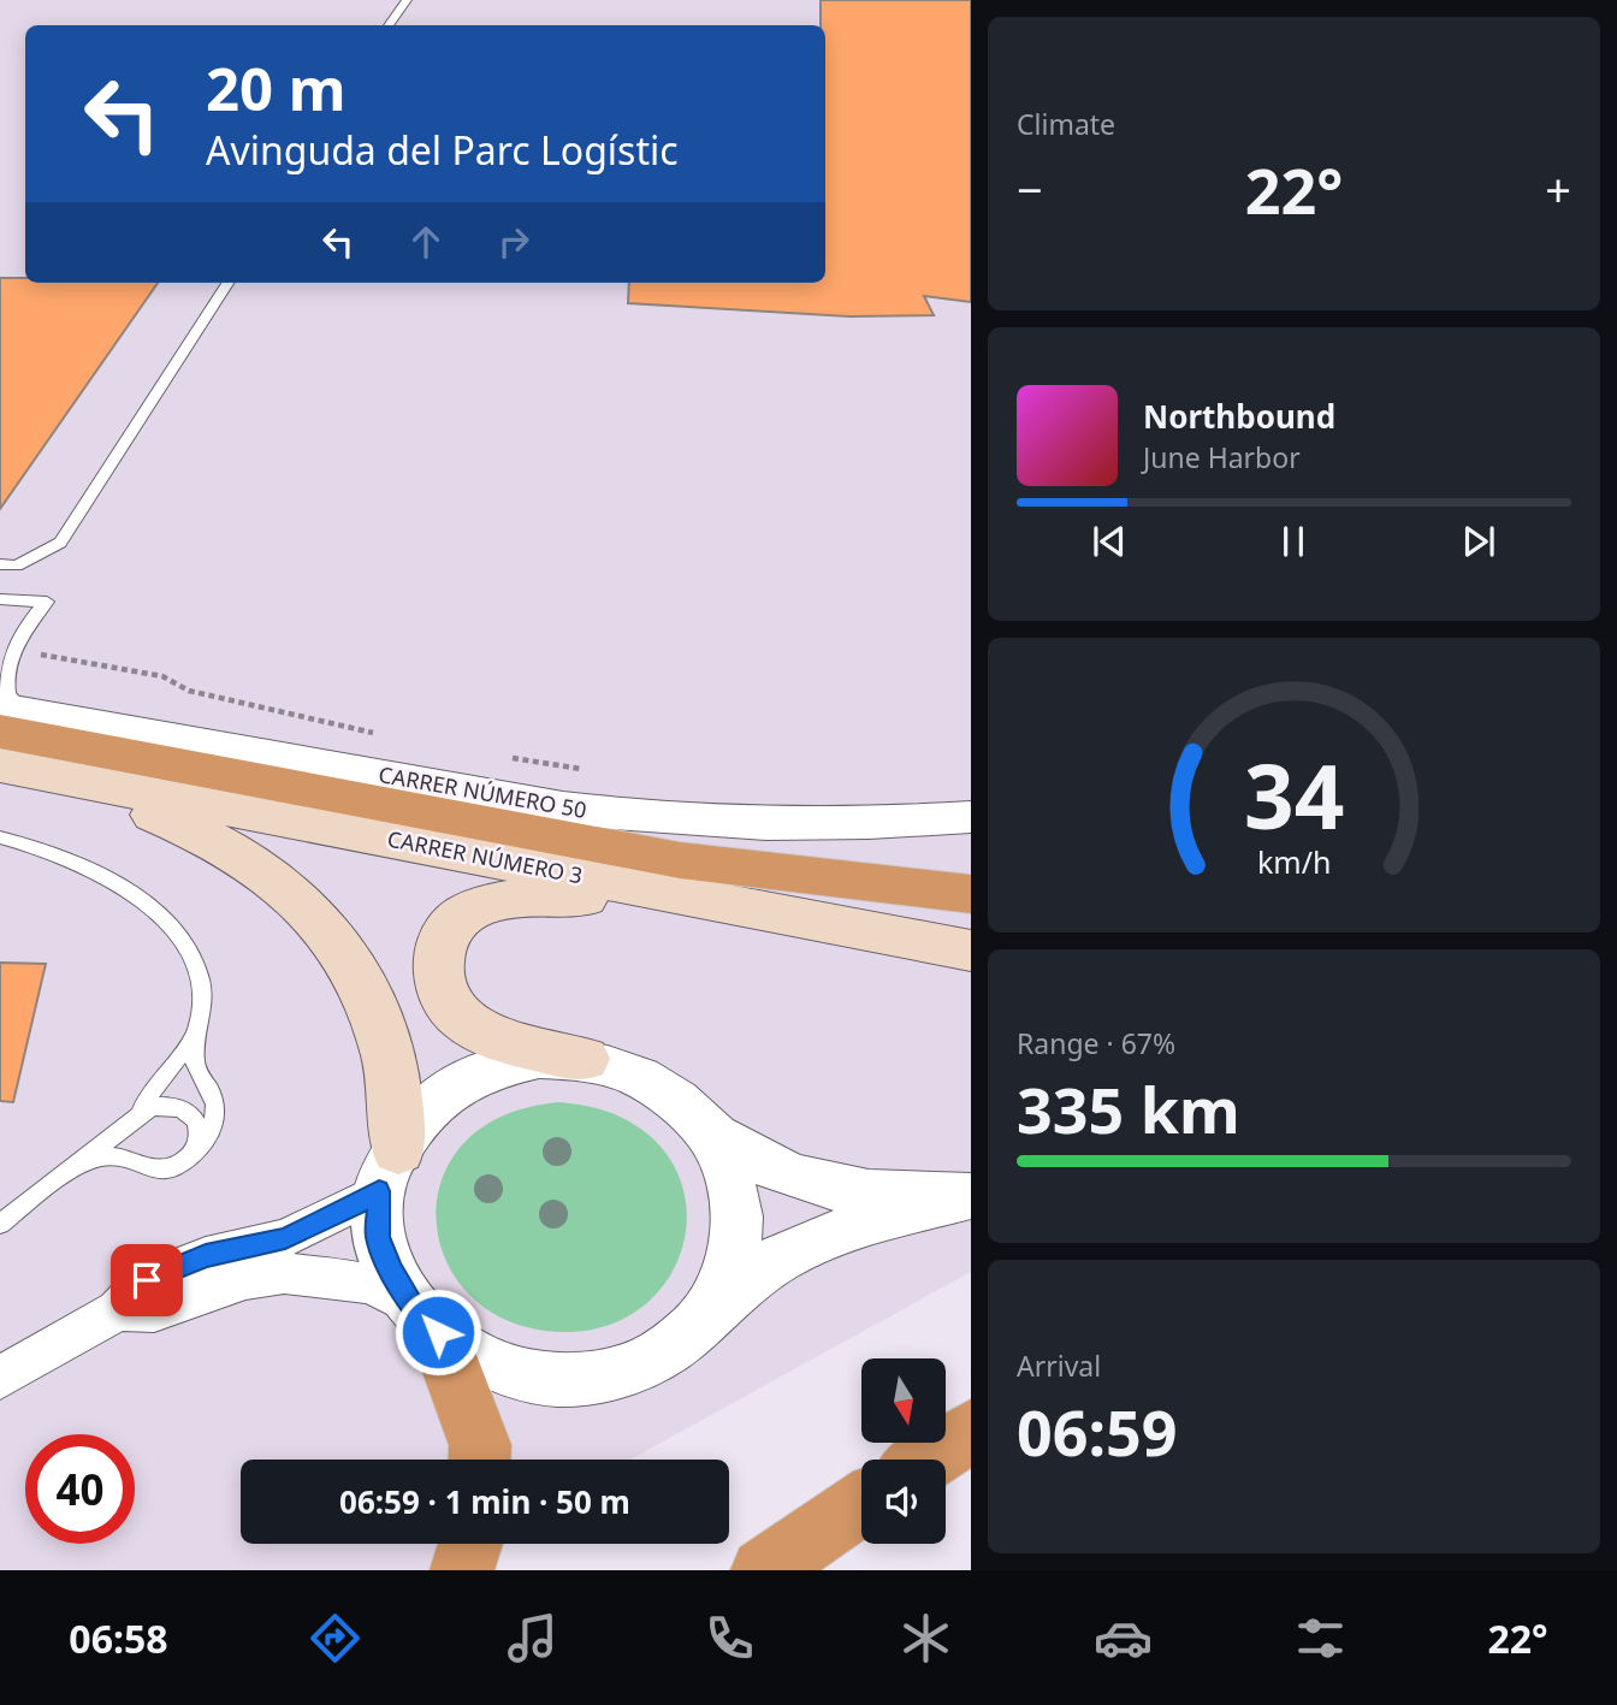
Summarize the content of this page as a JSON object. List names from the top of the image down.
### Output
{
  "streets": {
    "main road": ["CARRER NÚMERO 3"],
    "street": ["CARRER NÚMERO 50"]
  },
  "north": "bottom",
  "page": {
    "tile": [
      "Climate",
      ["Range · 67%", "335 km"],
      ["Arrival", "06:59"]
    ],
    "turn": ["20 m", "Avinguda del Parc Logístic"],
    "heat": ["−", "22°", "+"],
    "song": ["Northbound", "June Harbor"],
    "limit": "40",
    "trip": "06:59 · 1 min · 50 m",
    "tabs": ["06:58", "22°"],
    "gauge": ["34", "km/h"]
  }
}
